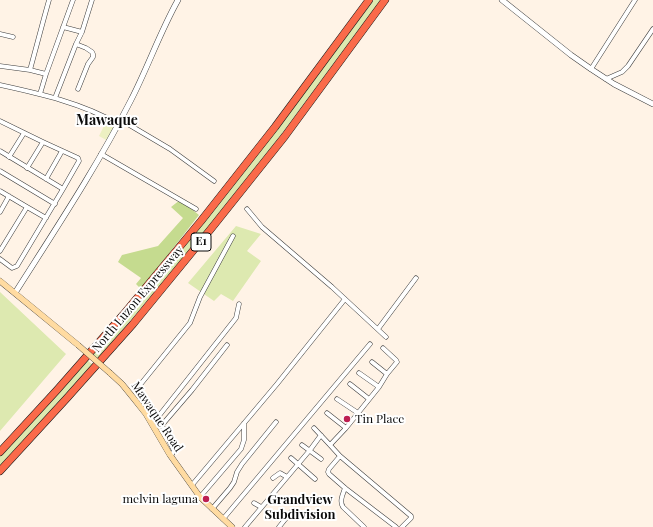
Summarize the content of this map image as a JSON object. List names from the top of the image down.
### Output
{
  "streets": {
    "highway": ["E1", "North Luzon Expressway"],
    "main road": ["Mawaque Road"]
  },
  "districts": ["Mawaque", "Grandview Subdivision"],
  "places": ["Tin Place", "melvin laguna"]
}
